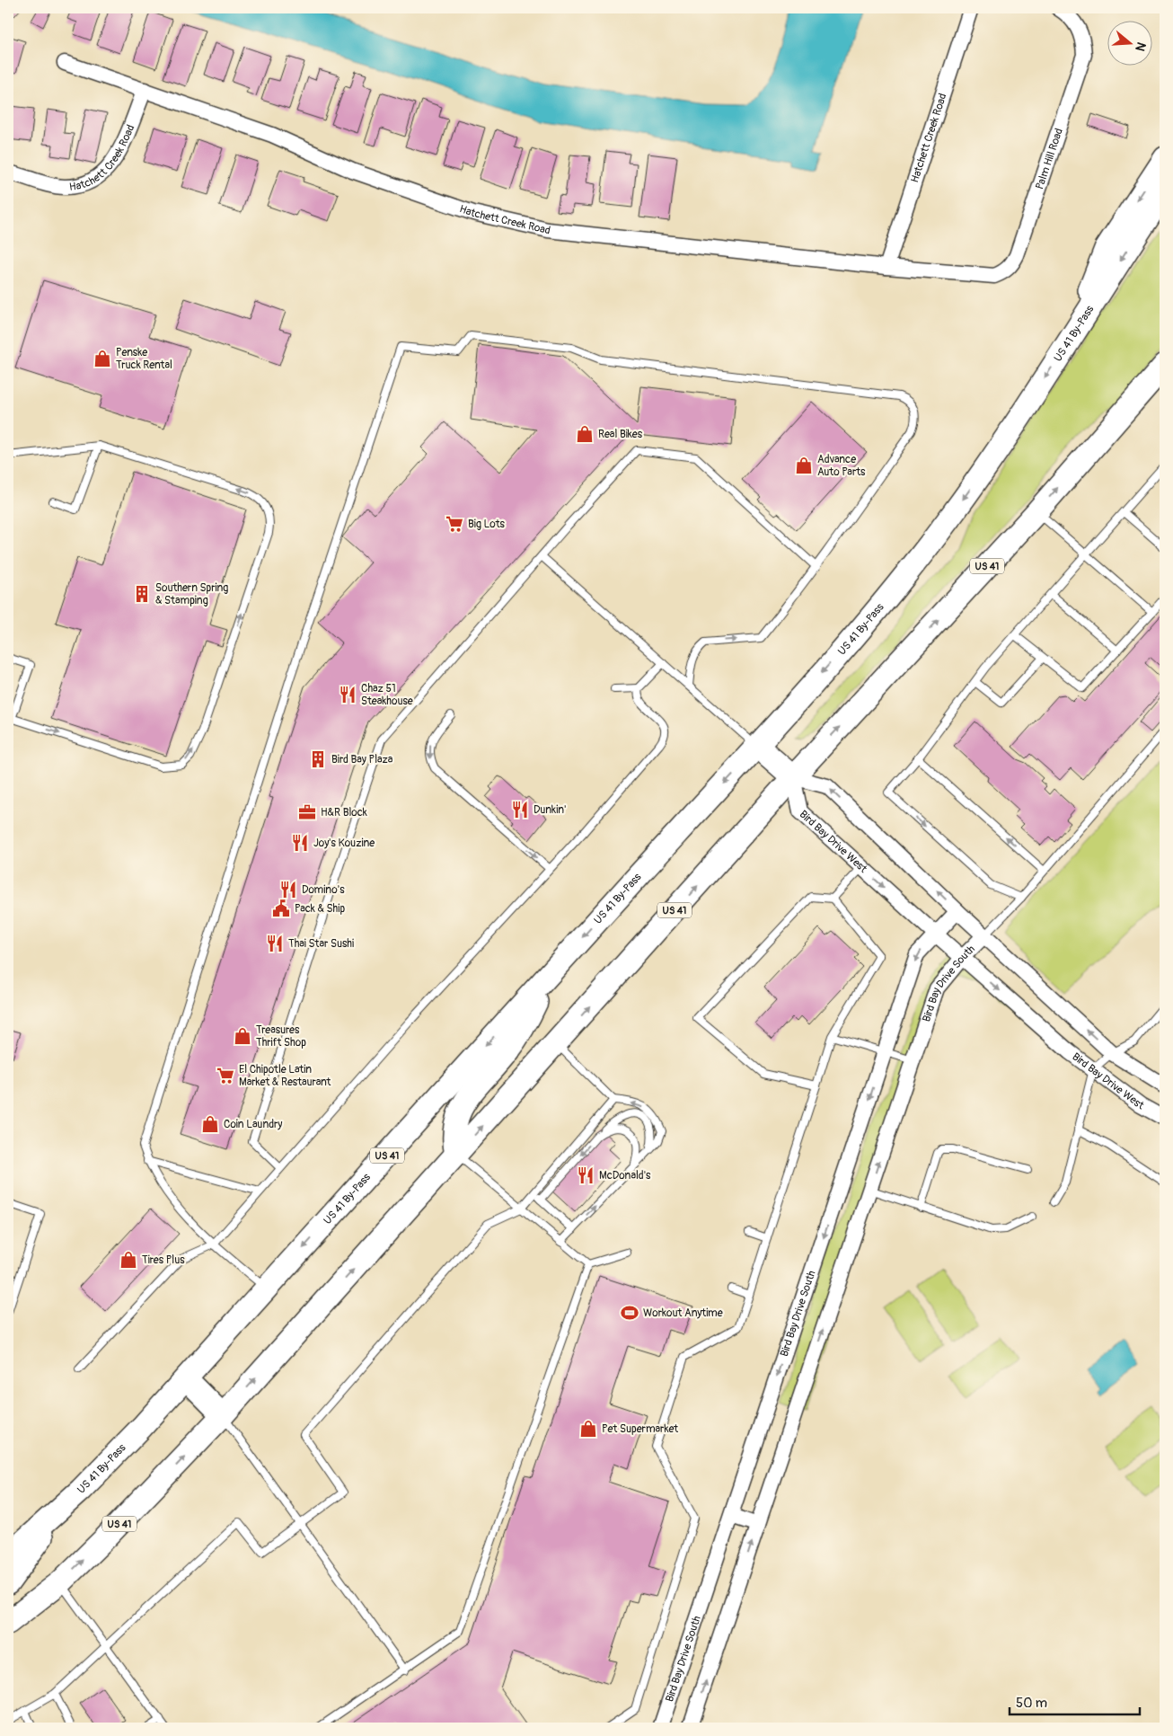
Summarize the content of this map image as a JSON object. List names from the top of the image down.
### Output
{
  "streets": {
    "main road": ["US 41 By-Pass", "US 41"],
    "street": [
      "Hatchett Creek Road",
      "Palm Hill Road",
      "Bird Bay Drive West",
      "Bird Bay Drive South"
    ]
  },
  "crossings": [
    ["Hatchett Creek Road", "Palm Hill Road"],
    ["US 41", "Bird Bay Drive West"],
    ["Bird Bay Drive West", "Bird Bay Drive South"]
  ],
  "places": {
    "shop": [
      "Penske Truck Rental",
      "Real Bikes",
      "Advance Auto Parts",
      "Treasures Thrift Shop",
      "Coin Laundry",
      "Tires Plus",
      "Pet Supermarket"
    ],
    "supermarket": ["Big Lots", "El Chipotle Latin Market & Restaurant"],
    "building": ["Southern Spring & Stamping", "Bird Bay Plaza"],
    "restaurant": [
      "Chaz 51 Steakhouse",
      "Dunkin'",
      "Joy's Kouzine",
      "Domino's",
      "Thai Star Sushi",
      "McDonald's"
    ],
    "office": ["H&R Block"],
    "public building": ["Pack & Ship"],
    "sports": ["Workout Anytime"]
  },
  "scale_bar": "50 m",
  "north": "right"
}
